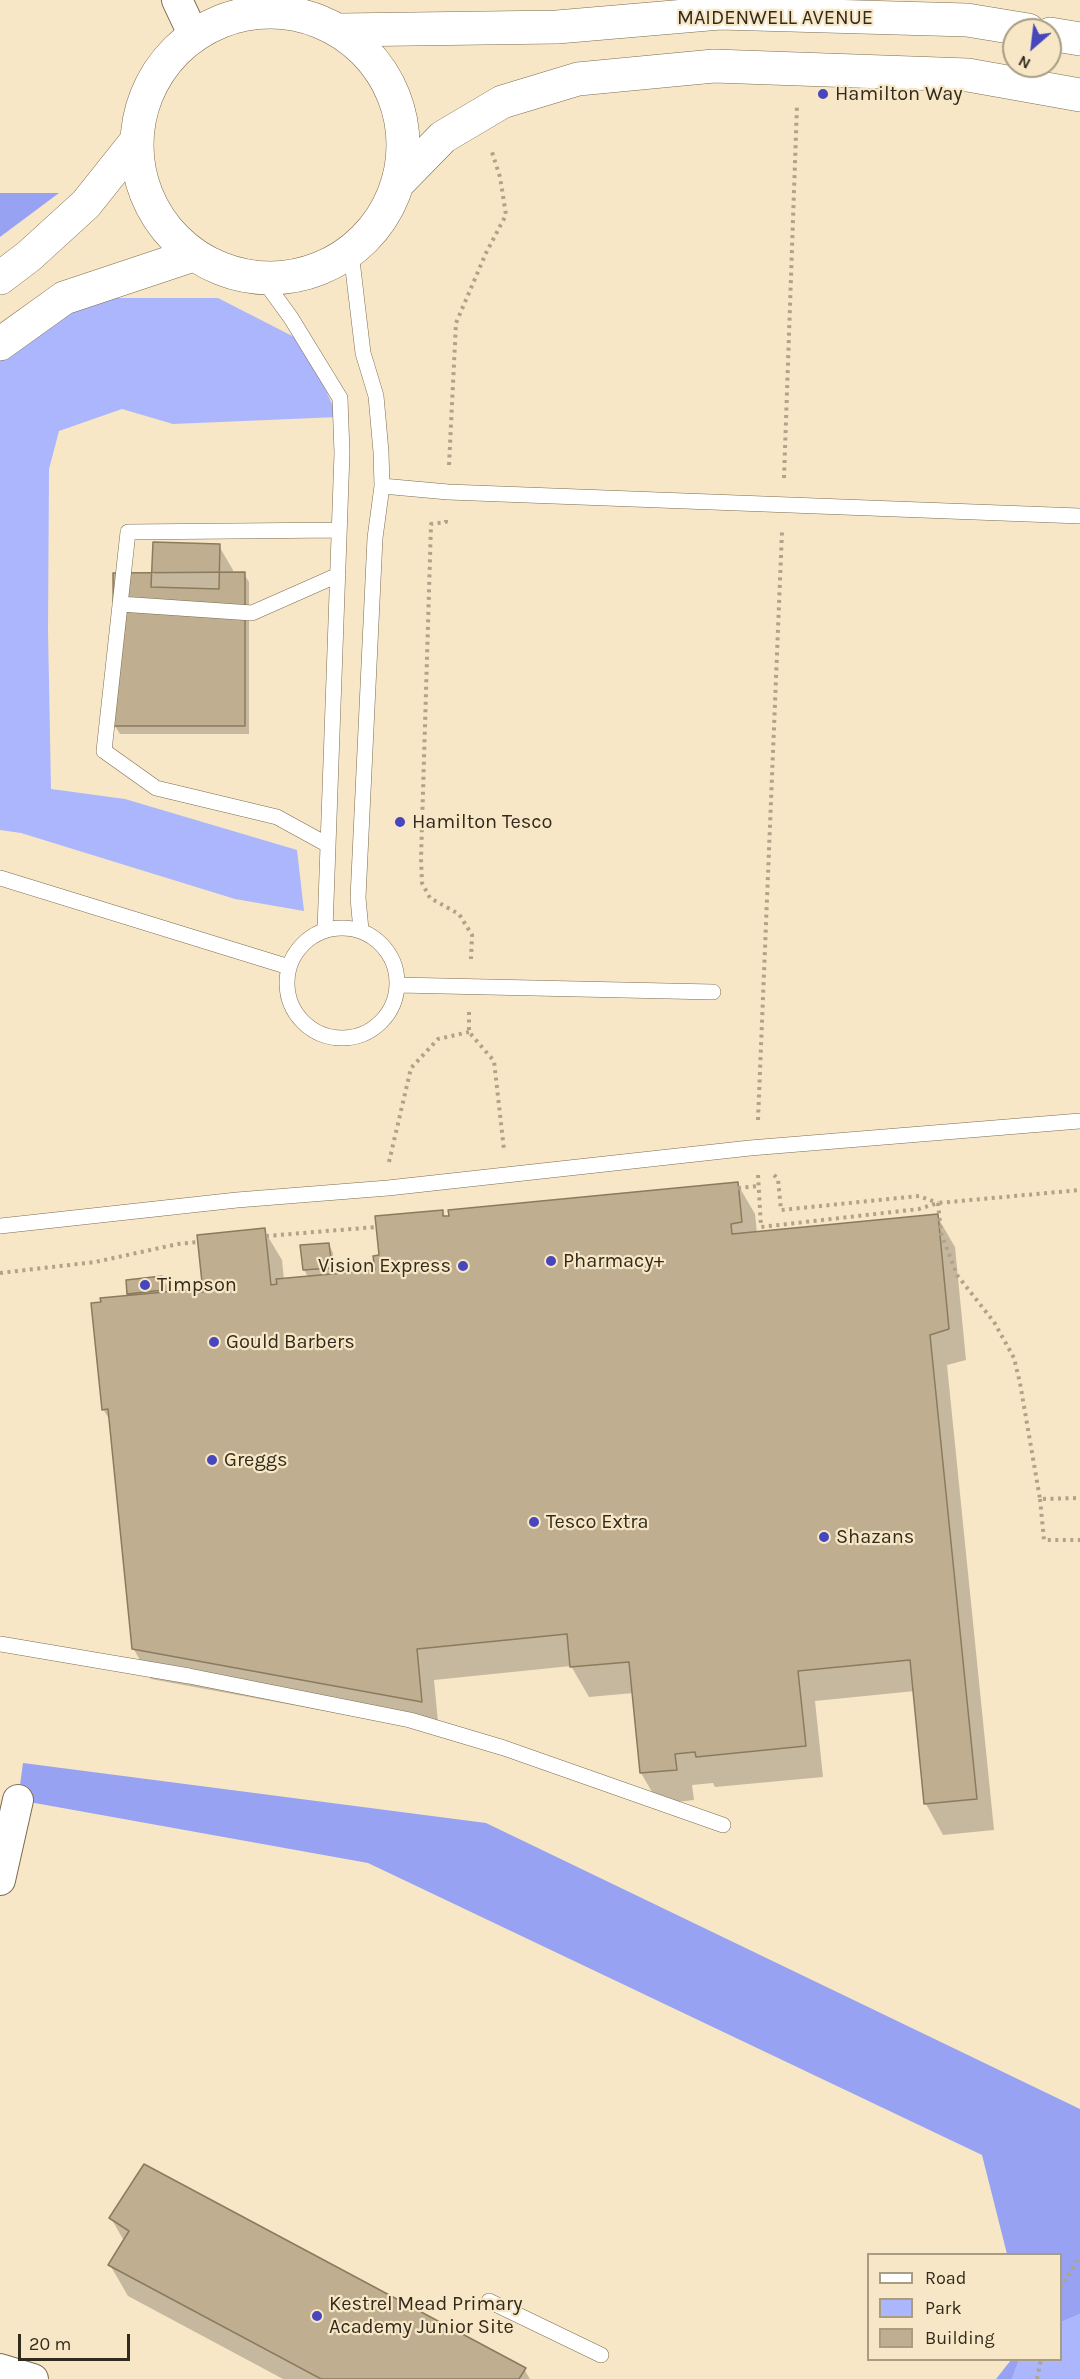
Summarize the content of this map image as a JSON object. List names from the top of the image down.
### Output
{
  "streets": {
    "street": ["MAIDENWELL AVENUE"]
  },
  "places": [
    "Hamilton Way",
    "Hamilton Tesco",
    "Pharmacy+",
    "Vision Express",
    "Timpson",
    "Gould Barbers",
    "Greggs",
    "Tesco Extra",
    "Shazans",
    "Kestrel Mead Primary Academy Junior Site"
  ],
  "legend": ["Road", "Park", "Building"],
  "scale_bar": "20 m",
  "north": "bottom left"
}
